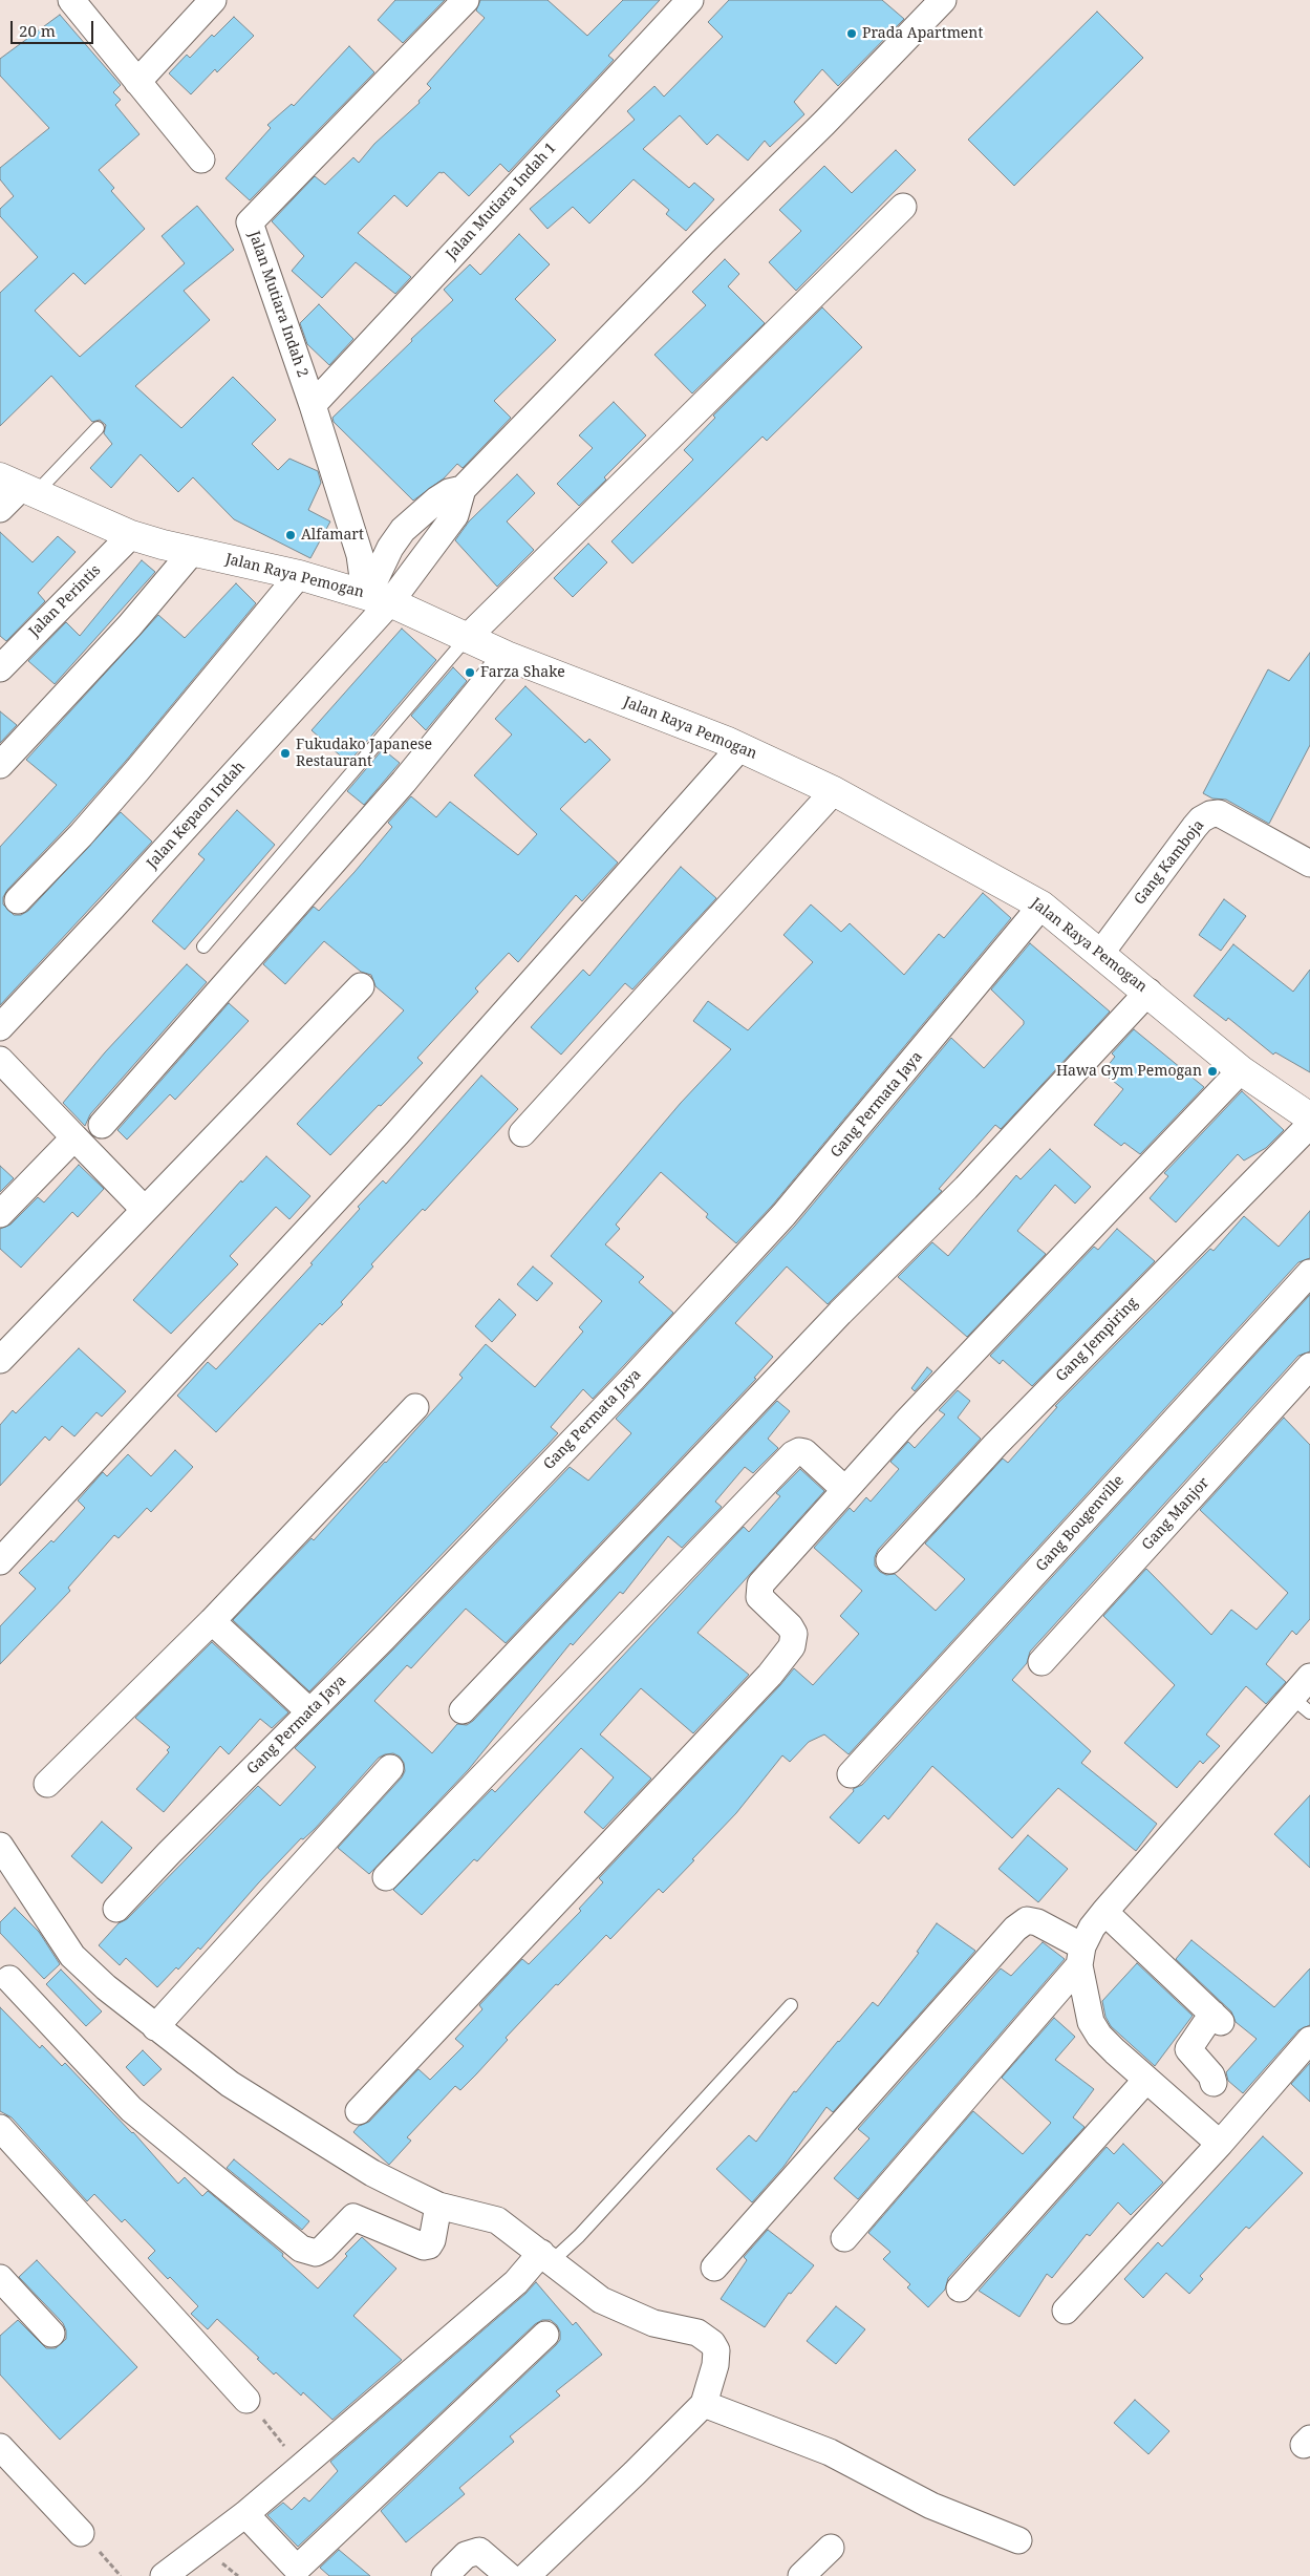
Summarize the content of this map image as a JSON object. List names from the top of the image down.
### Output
{
  "streets": {
    "street": [
      "Jalan Mutiara Indah 1",
      "Jalan Mutiara Indah 2",
      "Jalan Raya Pemogan",
      "Jalan Perintis",
      "Jalan Kepaon Indah",
      "Gang Kamboja",
      "Gang Permata Jaya",
      "Gang Jempiring",
      "Gang Manjor",
      "Gang Bougenville"
    ]
  },
  "crossings": [
    ["Jalan Mutiara Indah 1", "Jalan Mutiara Indah 2"],
    ["Jalan Mutiara Indah 2", "Jalan Raya Pemogan"],
    ["Jalan Mutiara Indah 2", "Jalan Kepaon Indah"],
    ["Jalan Raya Pemogan", "Jalan Perintis"],
    ["Jalan Raya Pemogan", "Jalan Kepaon Indah"],
    ["Jalan Raya Pemogan", "Gang Kamboja"],
    ["Jalan Raya Pemogan", "Gang Permata Jaya"]
  ],
  "places": [
    "Prada Apartment",
    "Alfamart",
    "Farza Shake",
    "Fukudako Japanese Restaurant",
    "Hawa Gym Pemogan"
  ],
  "scale_bar": "20 m"
}
